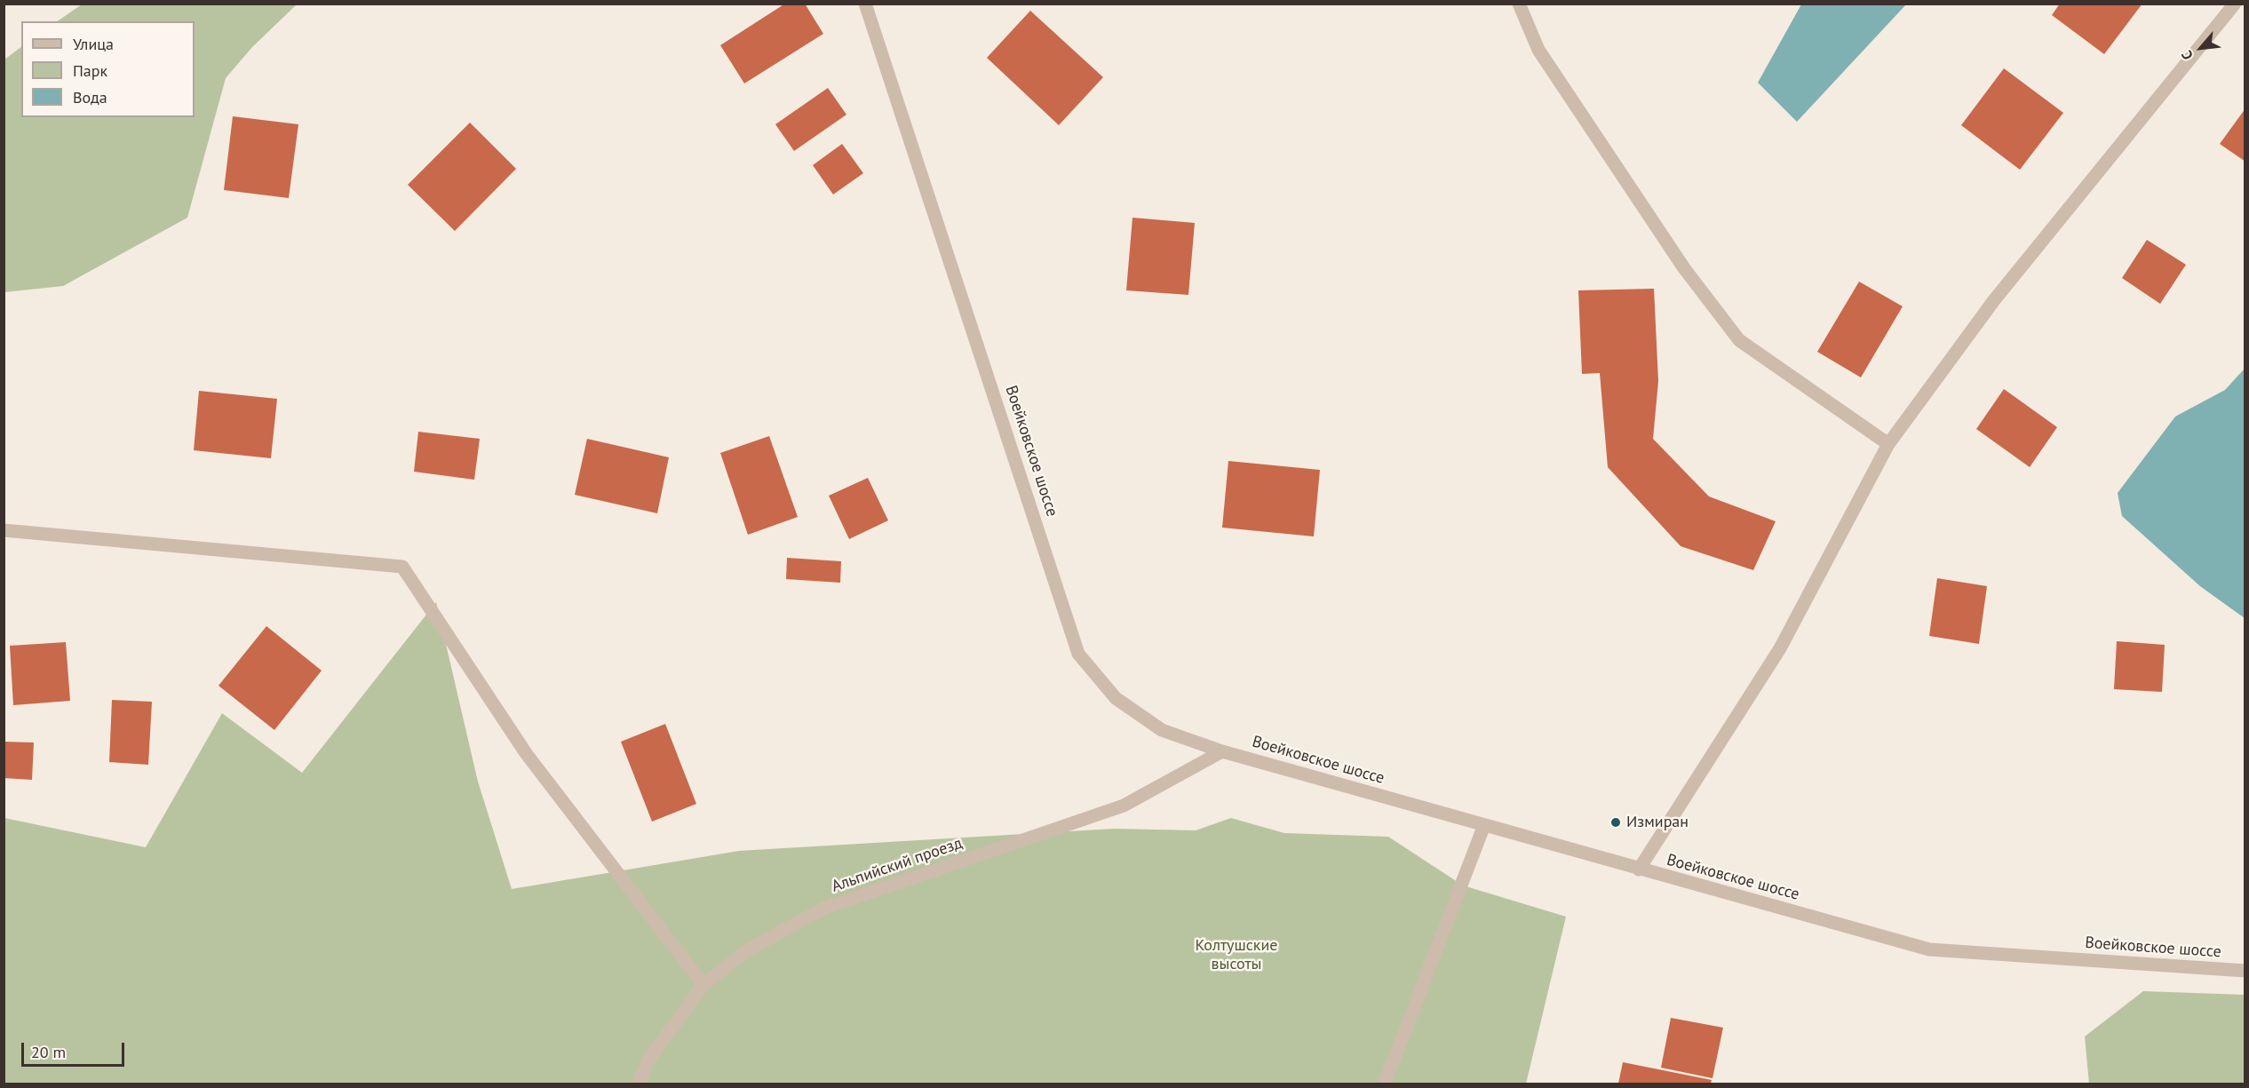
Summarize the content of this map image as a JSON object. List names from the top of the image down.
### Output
{
  "streets": {
    "street": ["Воейковское шоссе", "Альпийский проезд"]
  },
  "crossings": [
    ["Воейковское шоссе", "Альпийский проезд"]
  ],
  "parks": ["Колтушские высоты"],
  "places": ["Измиран"],
  "legend": ["Улица", "Парк", "Вода"],
  "scale_bar": "20 m",
  "north": "bottom left"
}
